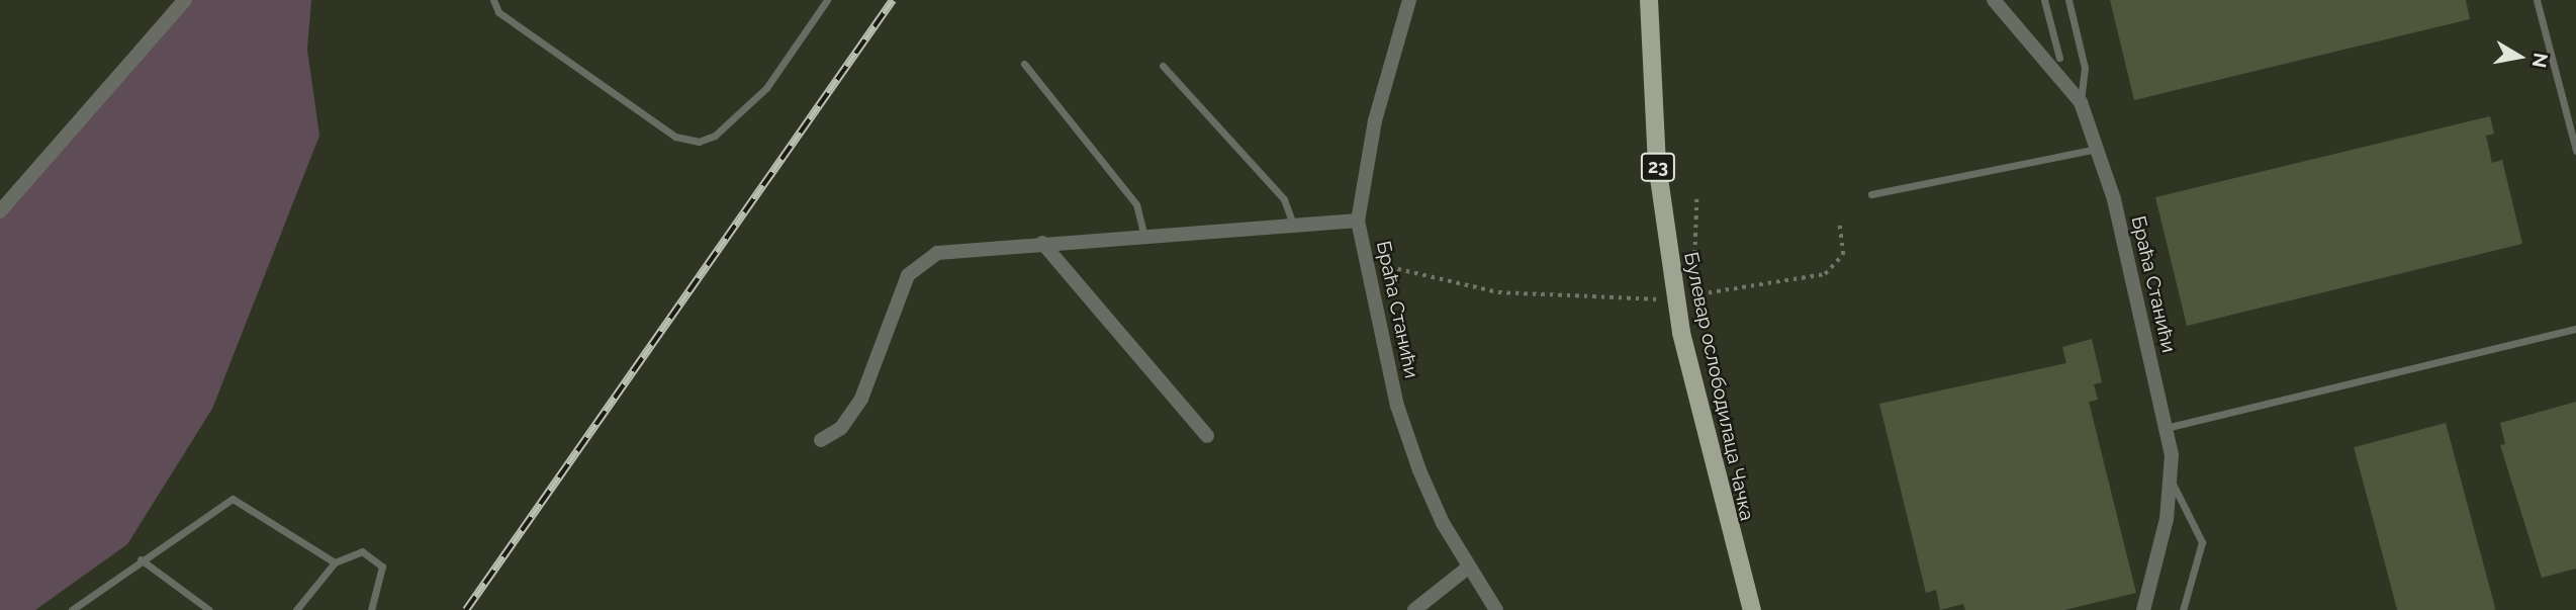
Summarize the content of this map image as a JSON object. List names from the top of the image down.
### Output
{
  "streets": {
    "main road": ["23", "Булевар ослободилаца Чачка"],
    "street": ["Браћа Станићи"]
  },
  "north": "right"
}
